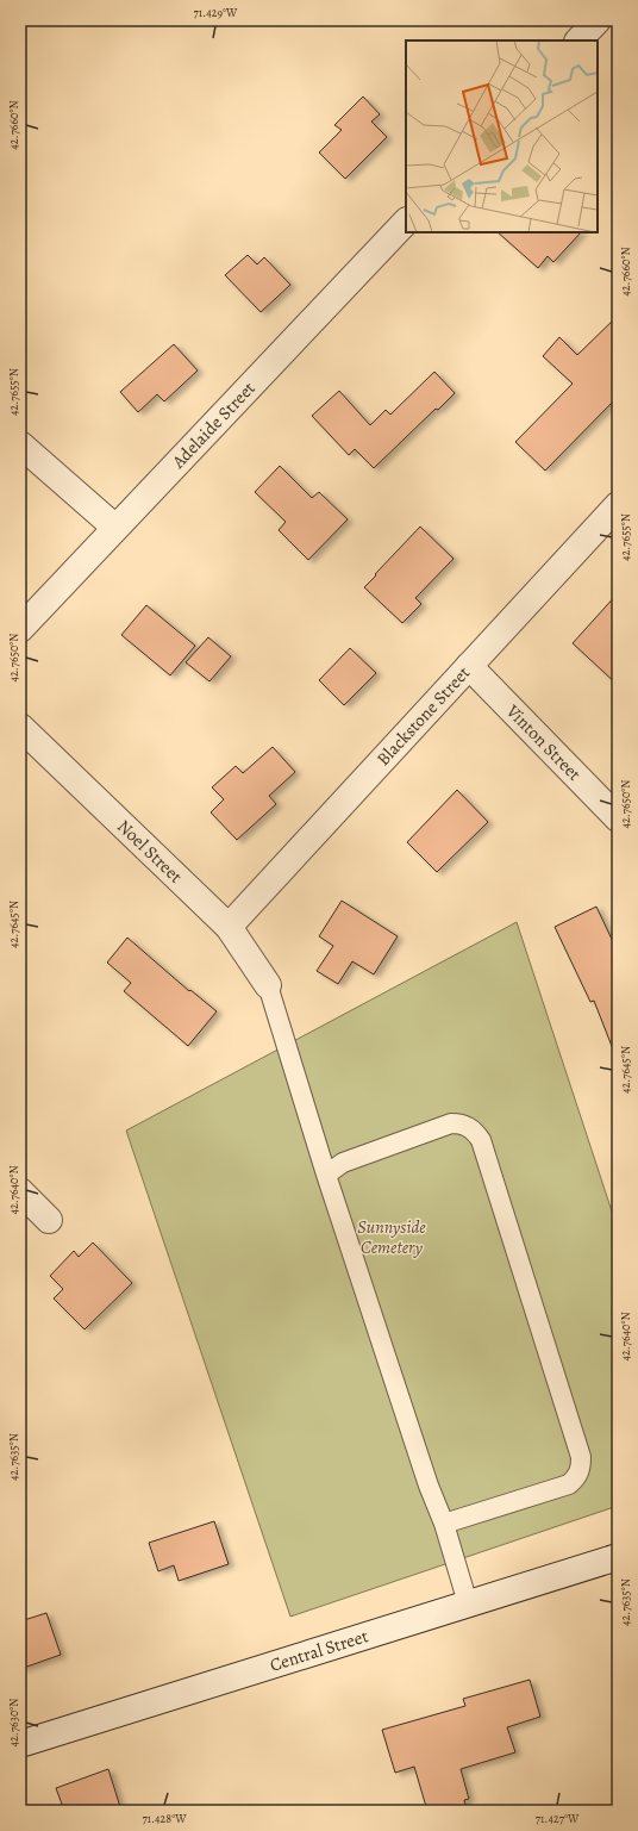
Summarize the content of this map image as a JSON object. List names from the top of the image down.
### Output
{
  "streets": {
    "street": [
      "Adelaide Street",
      "Blackstone Street",
      "Vinton Street",
      "Noel Street",
      "Central Street"
    ]
  },
  "crossings": [
    ["Blackstone Street", "Vinton Street"],
    ["Blackstone Street", "Noel Street"]
  ],
  "parks": ["Sunnyside Cemetery"],
  "coordinates": [
    "71.429°W",
    "42.7660°N",
    "42.7655°N",
    "42.7650°N",
    "42.7645°N",
    "42.7640°N",
    "42.7635°N",
    "42.7630°N",
    "71.428°W",
    "71.427°W"
  ]
}
